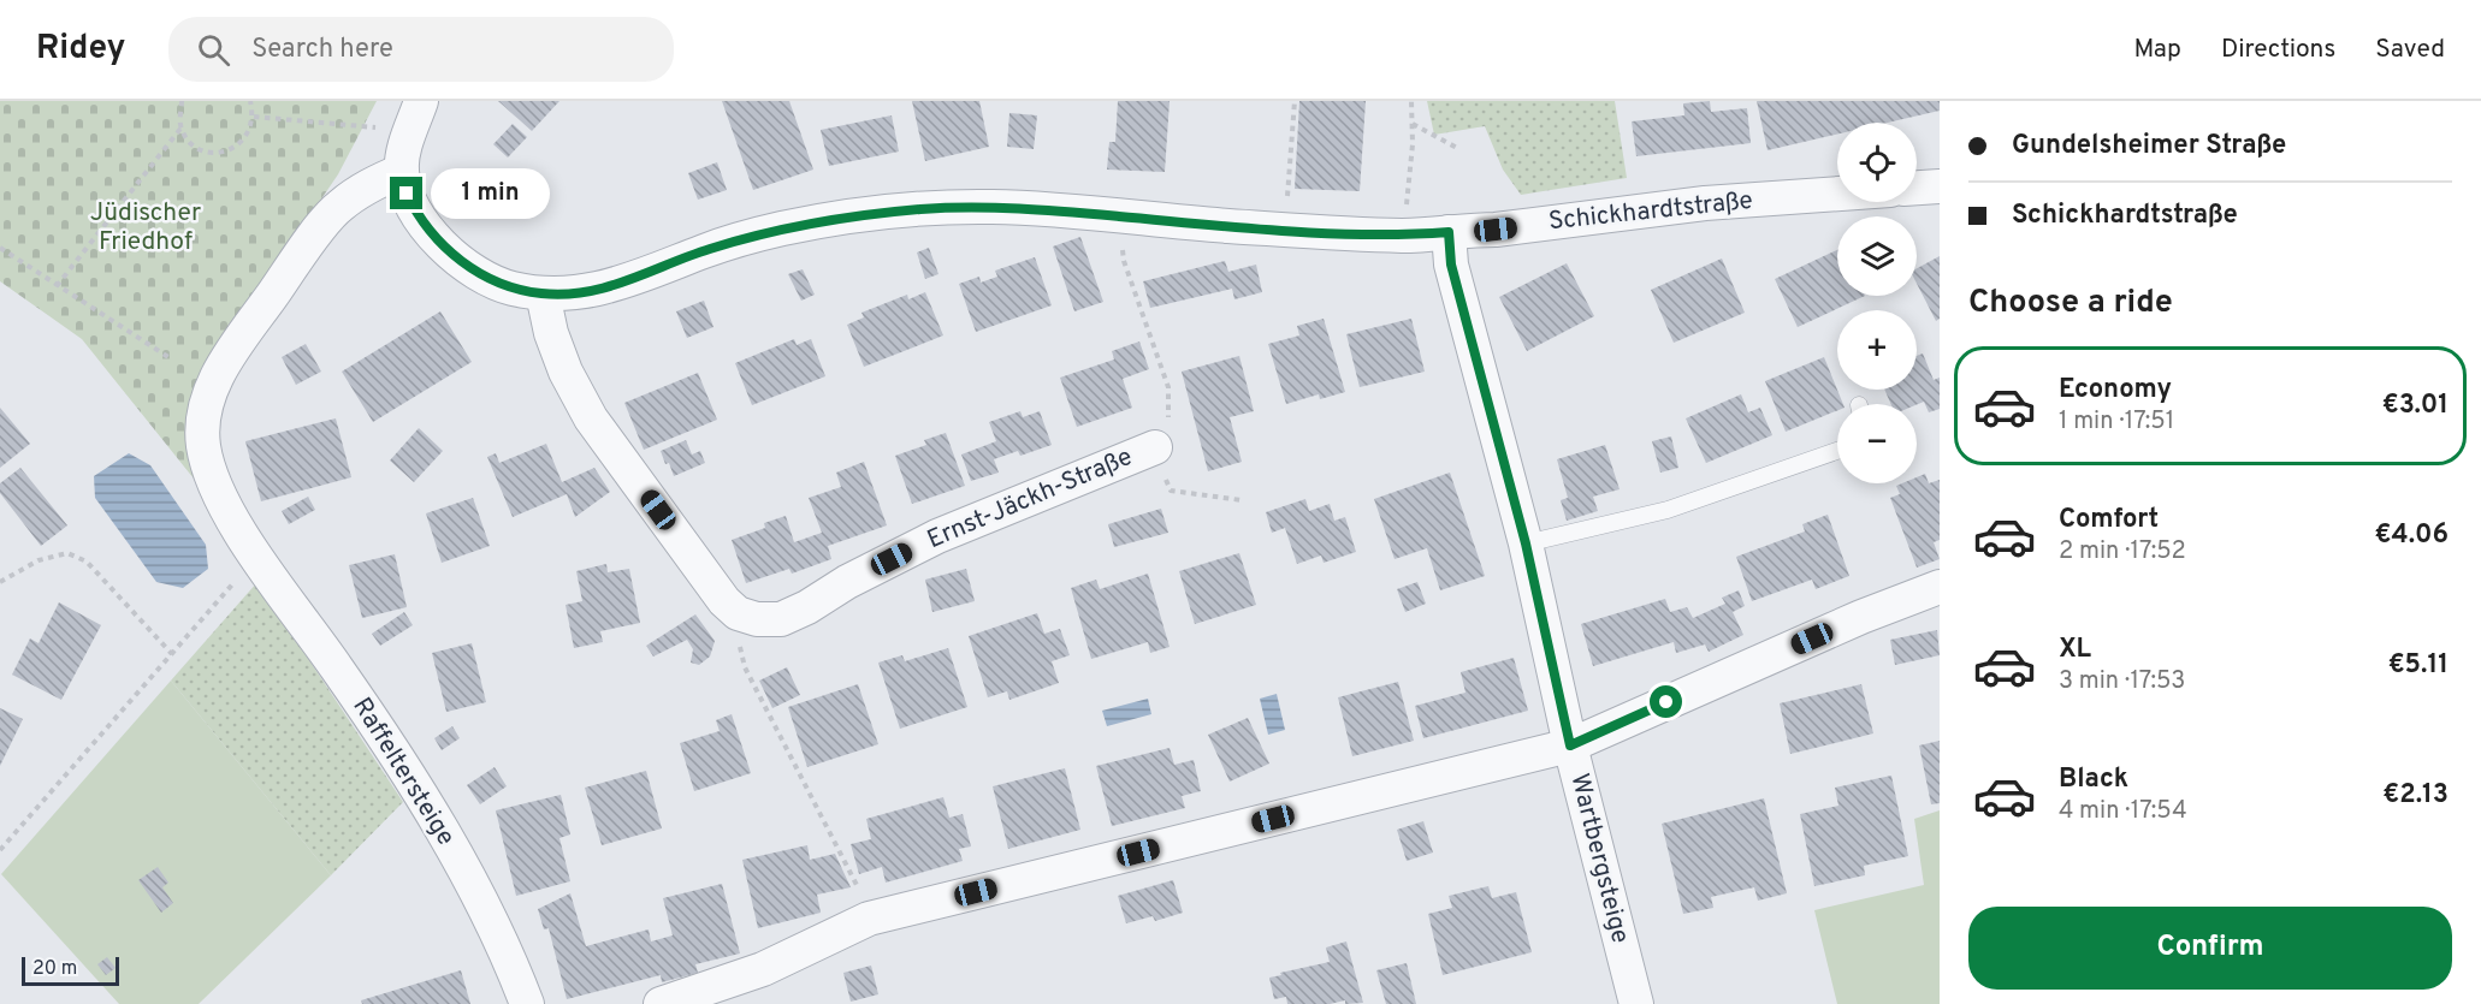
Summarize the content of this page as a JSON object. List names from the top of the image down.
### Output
{
  "streets": {
    "street": [
      "Schickhardtstraße",
      "Ernst-Jäckh-Straße",
      "Raffeltersteige",
      "Wartbergsteige"
    ]
  },
  "crossings": [
    ["Schickhardtstraße", "Ernst-Jäckh-Straße"],
    ["Schickhardtstraße", "Raffeltersteige"],
    ["Schickhardtstraße", "Wartbergsteige"]
  ],
  "parks": ["Jüdischer Friedhof"],
  "scale_bar": "20 m",
  "page": {
    "header": "Ridey",
    "search": "Search here",
    "nav": ["Map", "Directions", "Saved"],
    "banner": ["Gundelsheimer Straße", "Schickhardtstraße"],
    "map_buttons": ["+", "−"],
    "bubble": "1 min",
    "heading": "Choose a ride",
    "list": [
      {
        "name": "Economy",
        "note": "1 min · 17:51",
        "value": "€3.01"
      },
      {
        "name": "Comfort",
        "note": "2 min · 17:52",
        "value": "€4.06"
      },
      {
        "name": "XL",
        "note": "3 min · 17:53",
        "value": "€5.11"
      },
      {
        "name": "Black",
        "note": "4 min · 17:54",
        "value": "€2.13"
      }
    ],
    "buttons": "Confirm",
    "scale": "20 m"
  }
}
